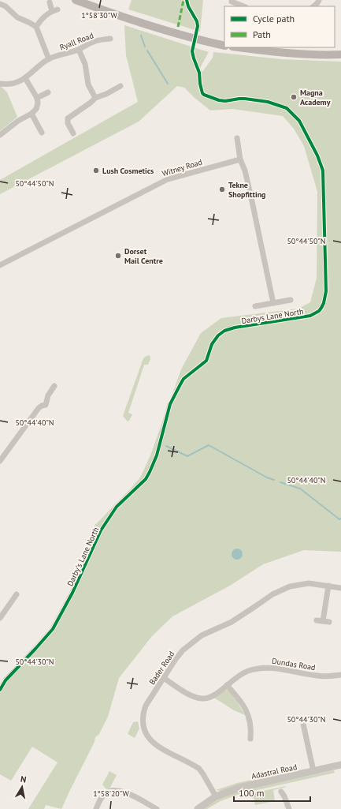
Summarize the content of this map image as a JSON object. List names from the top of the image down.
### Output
{
  "streets": {
    "street": [
      "Ryall Road",
      "Witney Road",
      "Darby's Lane North",
      "Dundas Road",
      "Bader Road",
      "Adastral Road"
    ],
    "cycle path": ["Darbys Lane North"]
  },
  "crossings": [
    ["Dundas Road", "Bader Road"],
    ["Bader Road", "Adastral Road"]
  ],
  "places": [
    "Magna Academy",
    "Lush Cosmetics",
    "Tekne Shopfitting",
    "Dorset Mail Centre"
  ],
  "legend": ["Cycle path", "Path"],
  "scale_bar": "100 m",
  "north": "top",
  "coordinates": [
    "1°58'30\"W",
    "50°44'50\"N",
    "50°44'40\"N",
    "50°44'30\"N",
    "1°58'20\"W"
  ]
}
